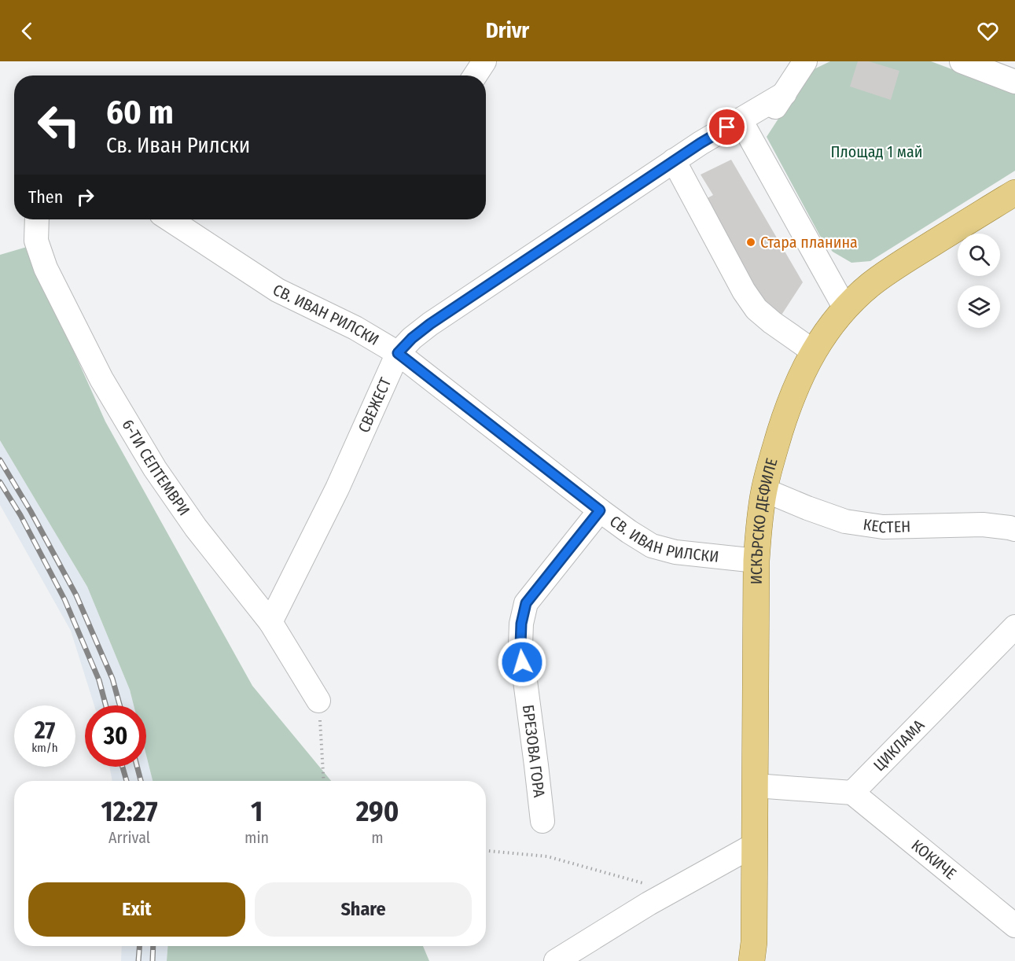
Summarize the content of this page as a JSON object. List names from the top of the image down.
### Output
{
  "streets": {
    "main road": ["ИСКЪРСКО ДЕФИЛЕ"],
    "street": [
      "СВ. ИВАН РИЛСКИ",
      "СВЕЖЕСТ",
      "6-ТИ СЕПТЕМВРИ",
      "КЕСТЕН",
      "ЦИКЛАМА",
      "БРЕЗОВА ГОРА",
      "КОКИЧЕ"
    ]
  },
  "crossings": [
    ["СВ. ИВАН РИЛСКИ", "СВЕЖЕСТ"],
    ["СВ. ИВАН РИЛСКИ", "ИСКЪРСКО ДЕФИЛЕ"],
    ["СВ. ИВАН РИЛСКИ", "БРЕЗОВА ГОРА"],
    ["СВЕЖЕСТ", "6-ТИ СЕПТЕМВРИ"],
    ["ИСКЪРСКО ДЕФИЛЕ", "КЕСТЕН"],
    ["ЦИКЛАМА", "КОКИЧЕ"]
  ],
  "parks": ["Площад 1 май"],
  "places": ["Стара планина"],
  "page": {
    "header": "Drivr",
    "turn": ["60 m", "Св. Иван Рилски"],
    "then": "Then",
    "speed": "27 km/h",
    "limit": "30",
    "eta": [
      "12:27",
      "Arrival",
      "1",
      "min",
      "290",
      "m"
    ],
    "buttons": ["Exit", "Share"]
  }
}
